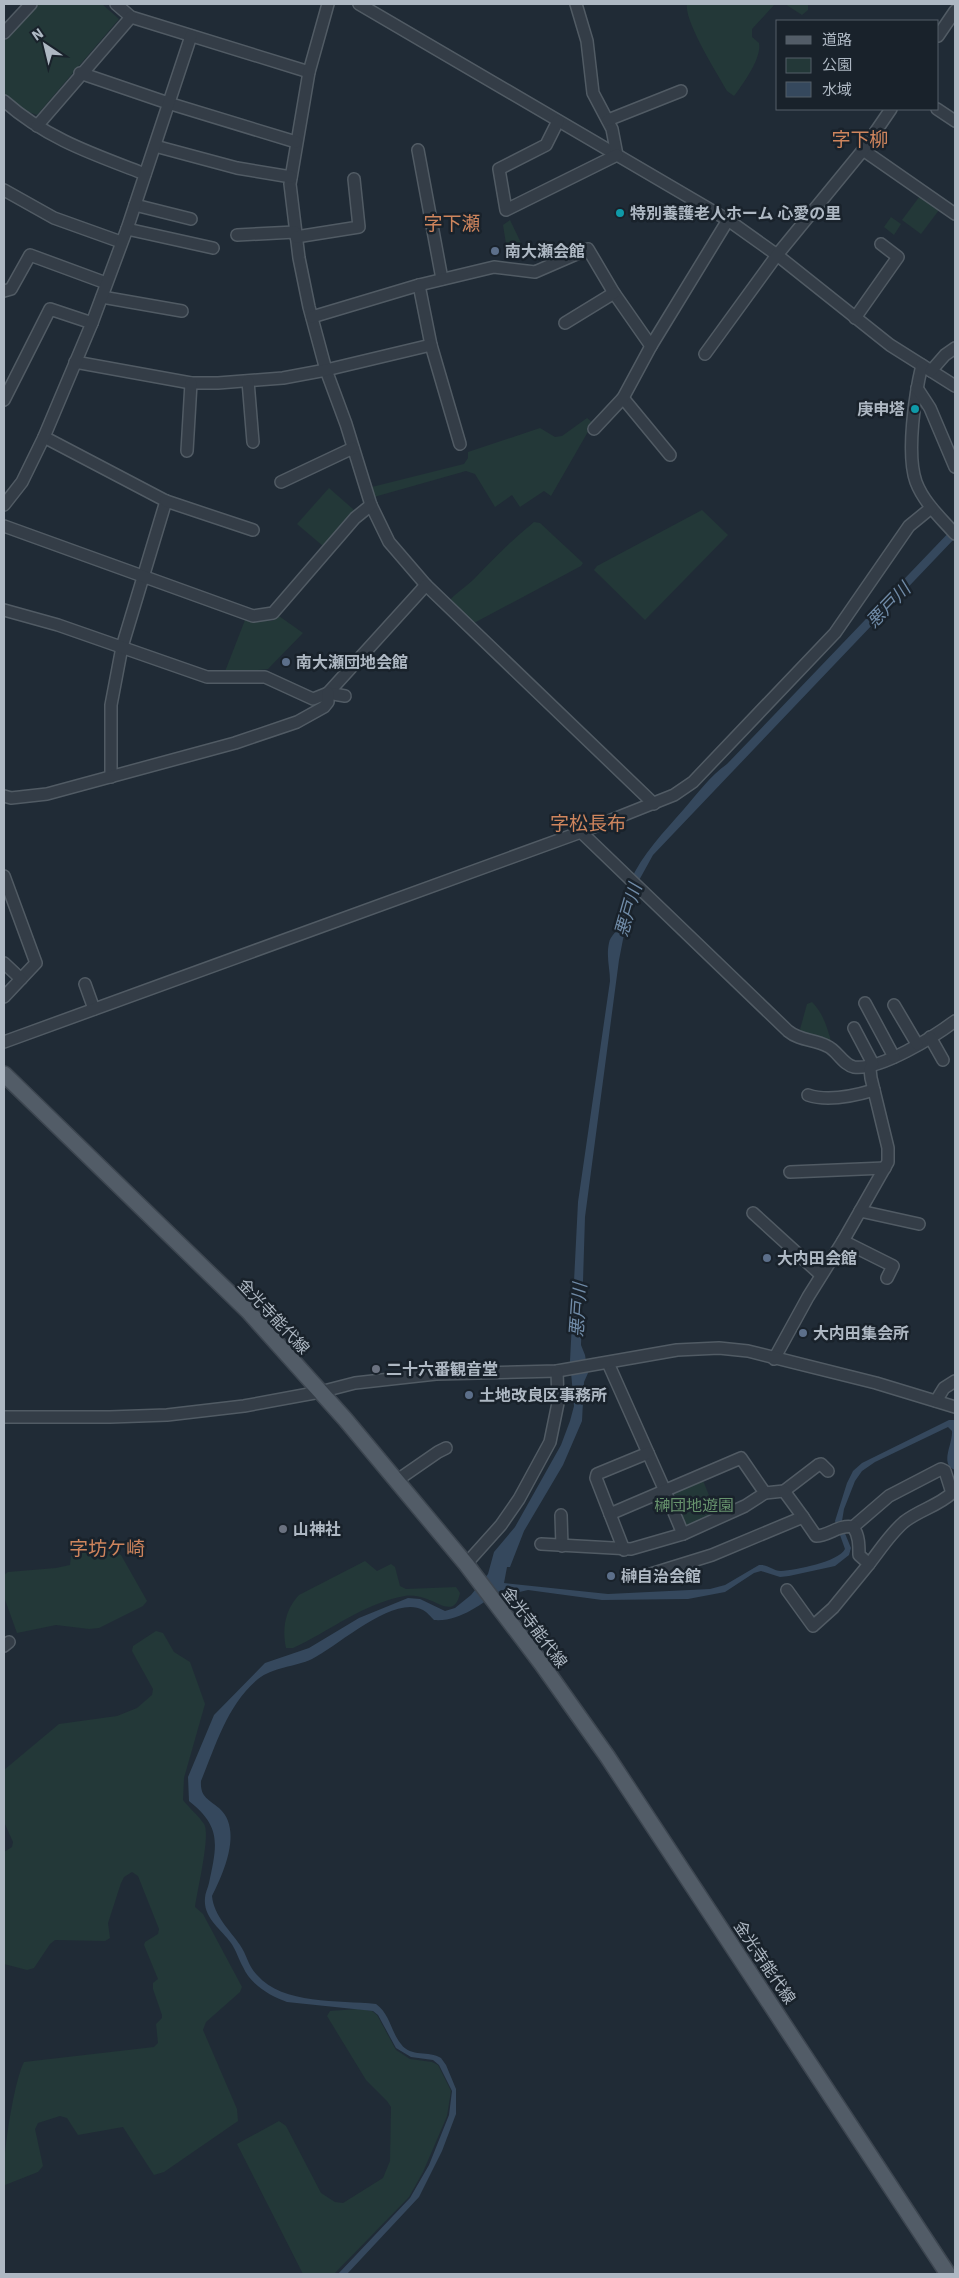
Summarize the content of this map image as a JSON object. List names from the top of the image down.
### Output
{
  "streets": {
    "main road": ["金光寺能代線"]
  },
  "districts": [
    "字下柳",
    "字下瀬",
    "字松長布",
    "字坊ケ崎"
  ],
  "water": ["悪戸川"],
  "parks": ["榊団地遊園"],
  "places": [
    "特別養護老人ホーム 心愛の里",
    "南大瀬会館",
    "庚申塔",
    "南大瀬団地会館",
    "大内田会館",
    "大内田集会所",
    "二十六番観音堂",
    "土地改良区事務所",
    "山神社",
    "榊自治会館"
  ],
  "legend": ["道路", "公園", "水域"],
  "north": "top left"
}
